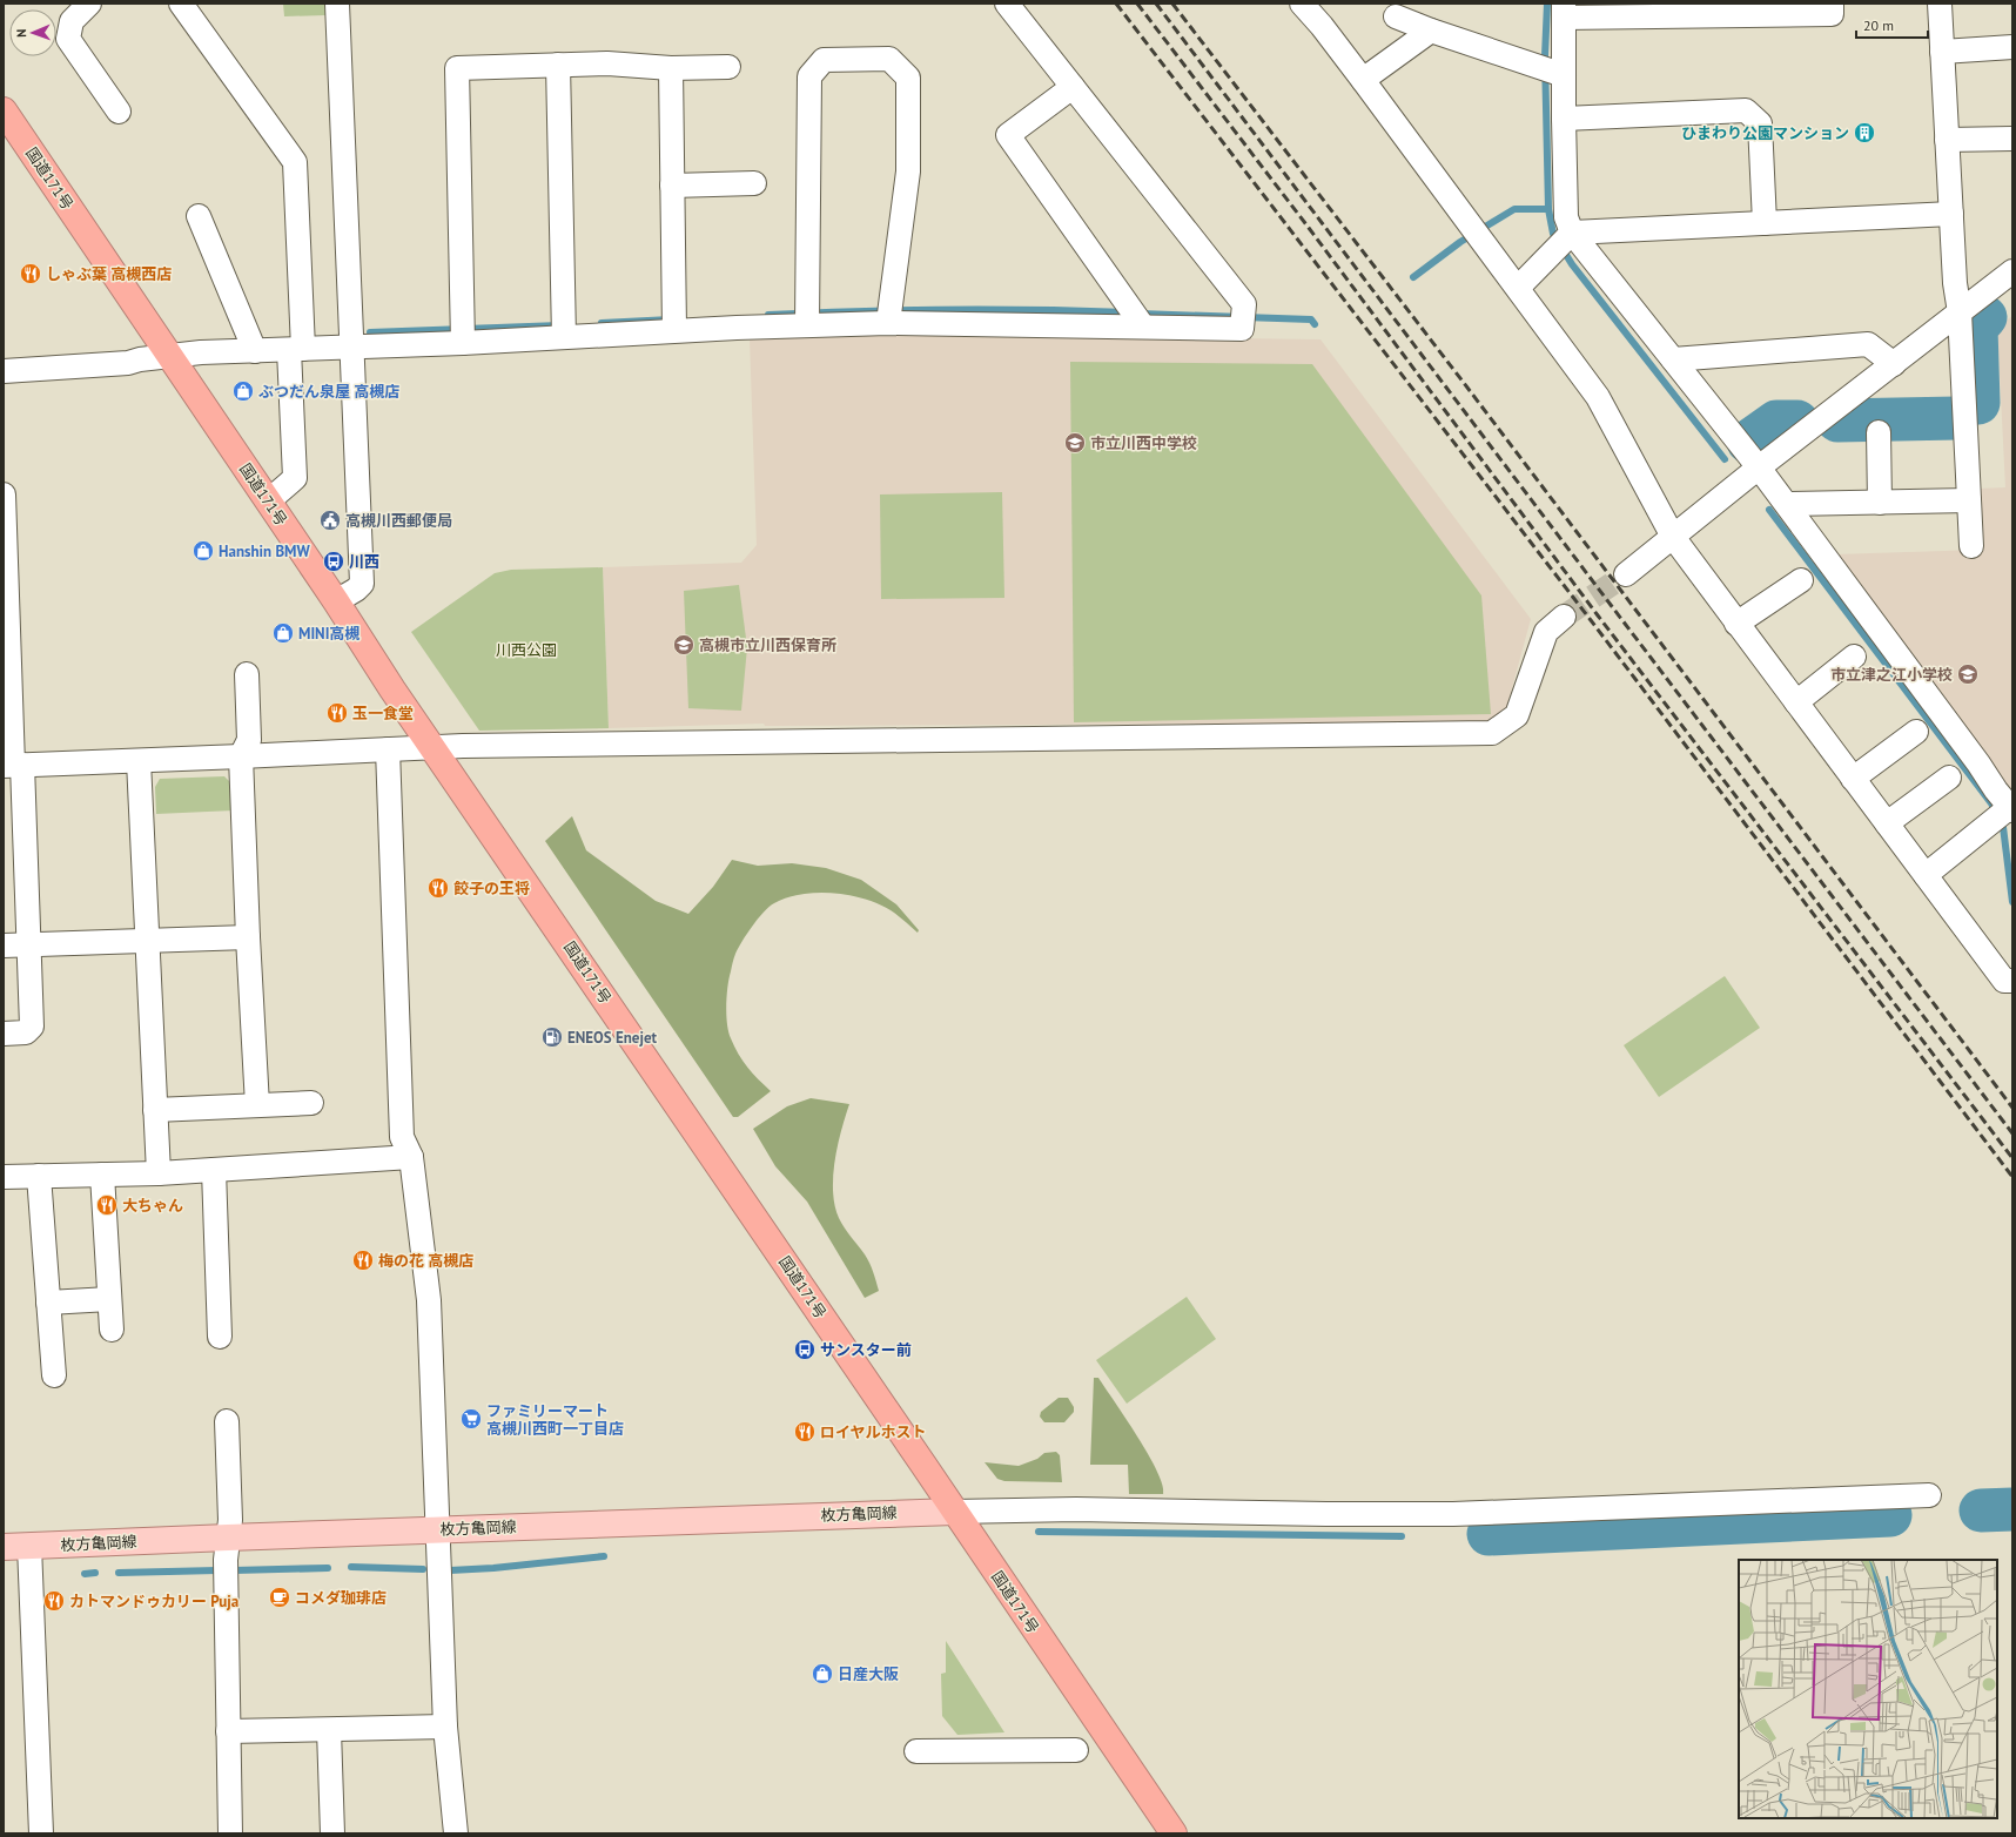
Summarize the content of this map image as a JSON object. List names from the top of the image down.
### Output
{
  "streets": {
    "highway": ["国道171号"],
    "main road": ["枚方亀岡線"]
  },
  "crossings": [
    ["国道171号", "枚方亀岡線"]
  ],
  "parks": ["川西公園"],
  "places": {
    "building": ["ひまわり公園マンション"],
    "restaurant": [
      "しゃぶ葉 高槻西店",
      "玉一食堂",
      "餃子の王将",
      "大ちゃん",
      "梅の花 高槻店",
      "ロイヤルホスト",
      "カトマンドゥカリー Puja"
    ],
    "shop": [
      "ぶつだん泉屋 高槻店",
      "Hanshin BMW",
      "MINI高槻",
      "日産大阪"
    ],
    "school or university": ["市立川西中学校", "高槻市立川西保育所", "市立津之江小学校"],
    "public building": ["高槻川西郵便局"],
    "bus stop": ["川西", "サンスター前"],
    "fuel station": ["ENEOS Enejet"],
    "supermarket": ["ファミリーマート 高槻川西町一丁目店"],
    "cafe": ["コメダ珈琲店"]
  },
  "scale_bar": "20 m",
  "north": "left"
}
